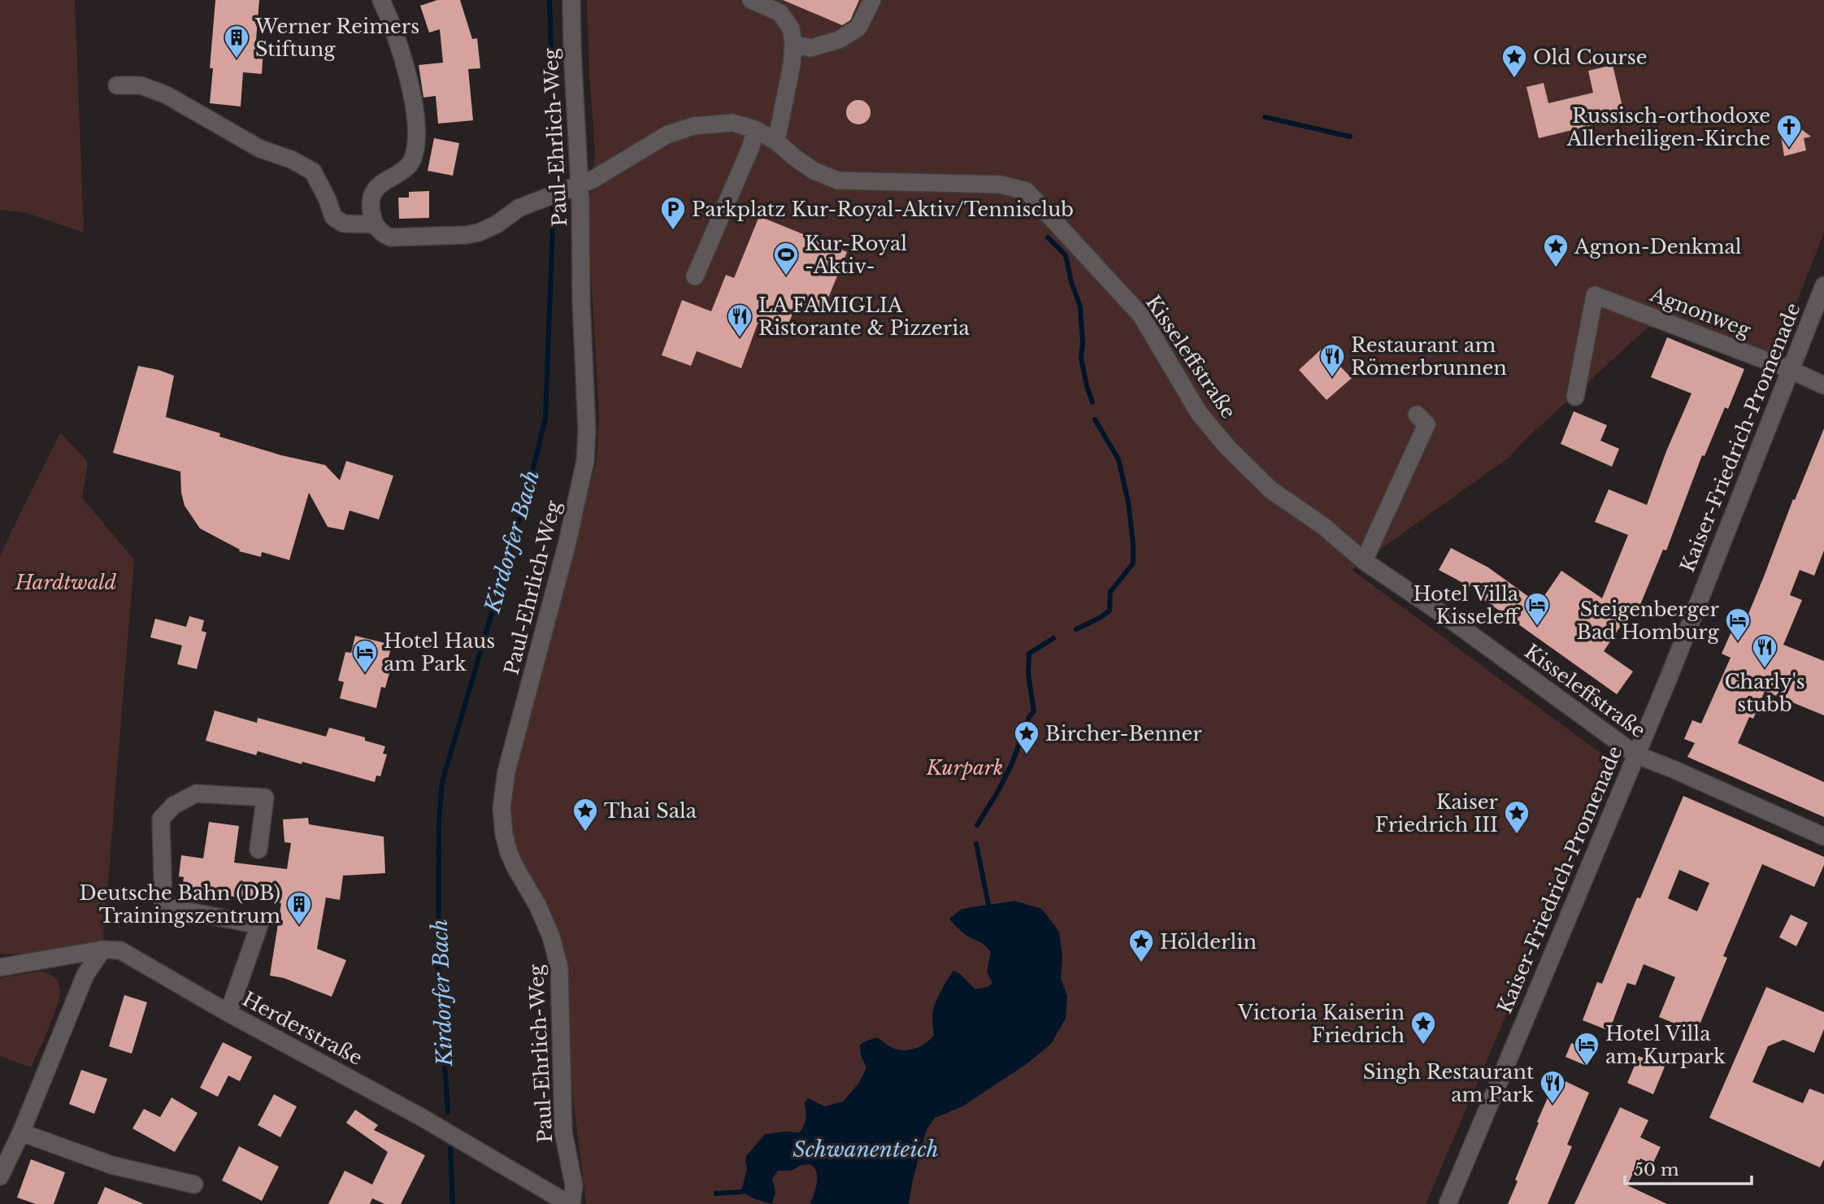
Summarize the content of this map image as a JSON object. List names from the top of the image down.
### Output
{
  "streets": {
    "street": [
      "Paul-Ehrlich-Weg",
      "Agnonweg",
      "Kisseleffstraße",
      "Kaiser-Friedrich-Promenade",
      "Herderstraße"
    ]
  },
  "crossings": [
    ["Paul-Ehrlich-Weg", "Kisseleffstraße"],
    ["Paul-Ehrlich-Weg", "Herderstraße"],
    ["Agnonweg", "Kaiser-Friedrich-Promenade"],
    ["Kisseleffstraße", "Kaiser-Friedrich-Promenade"]
  ],
  "water": ["Kirdorfer Bach", "Schwanenteich"],
  "parks": ["Hardtwald", "Kurpark"],
  "places": {
    "building": ["Werner Reimers Stiftung", "Deutsche Bahn (DB) Trainingszentrum"],
    "place": [
      "Old Course",
      "Agnon-Denkmal",
      "Bircher-Benner",
      "Thai Sala",
      "Kaiser Friedrich III",
      "Hölderlin",
      "Victoria Kaiserin Friedrich"
    ],
    "church": ["Russisch-orthodoxe Allerheiligen-Kirche"],
    "parking": ["Parkplatz Kur-Royal-Aktiv/Tennisclub"],
    "sports": ["Kur-Royal -Aktiv-"],
    "restaurant": [
      "LA FAMIGLIA Ristorante & Pizzeria",
      "Restaurant am Römerbrunnen",
      "Charly's stubb",
      "Singh Restaurant am Park"
    ],
    "hotel": [
      "Hotel Villa Kisseleff",
      "Steigenberger Bad Homburg",
      "Hotel Haus am Park",
      "Hotel Villa am Kurpark"
    ]
  },
  "scale_bar": "50 m"
}
